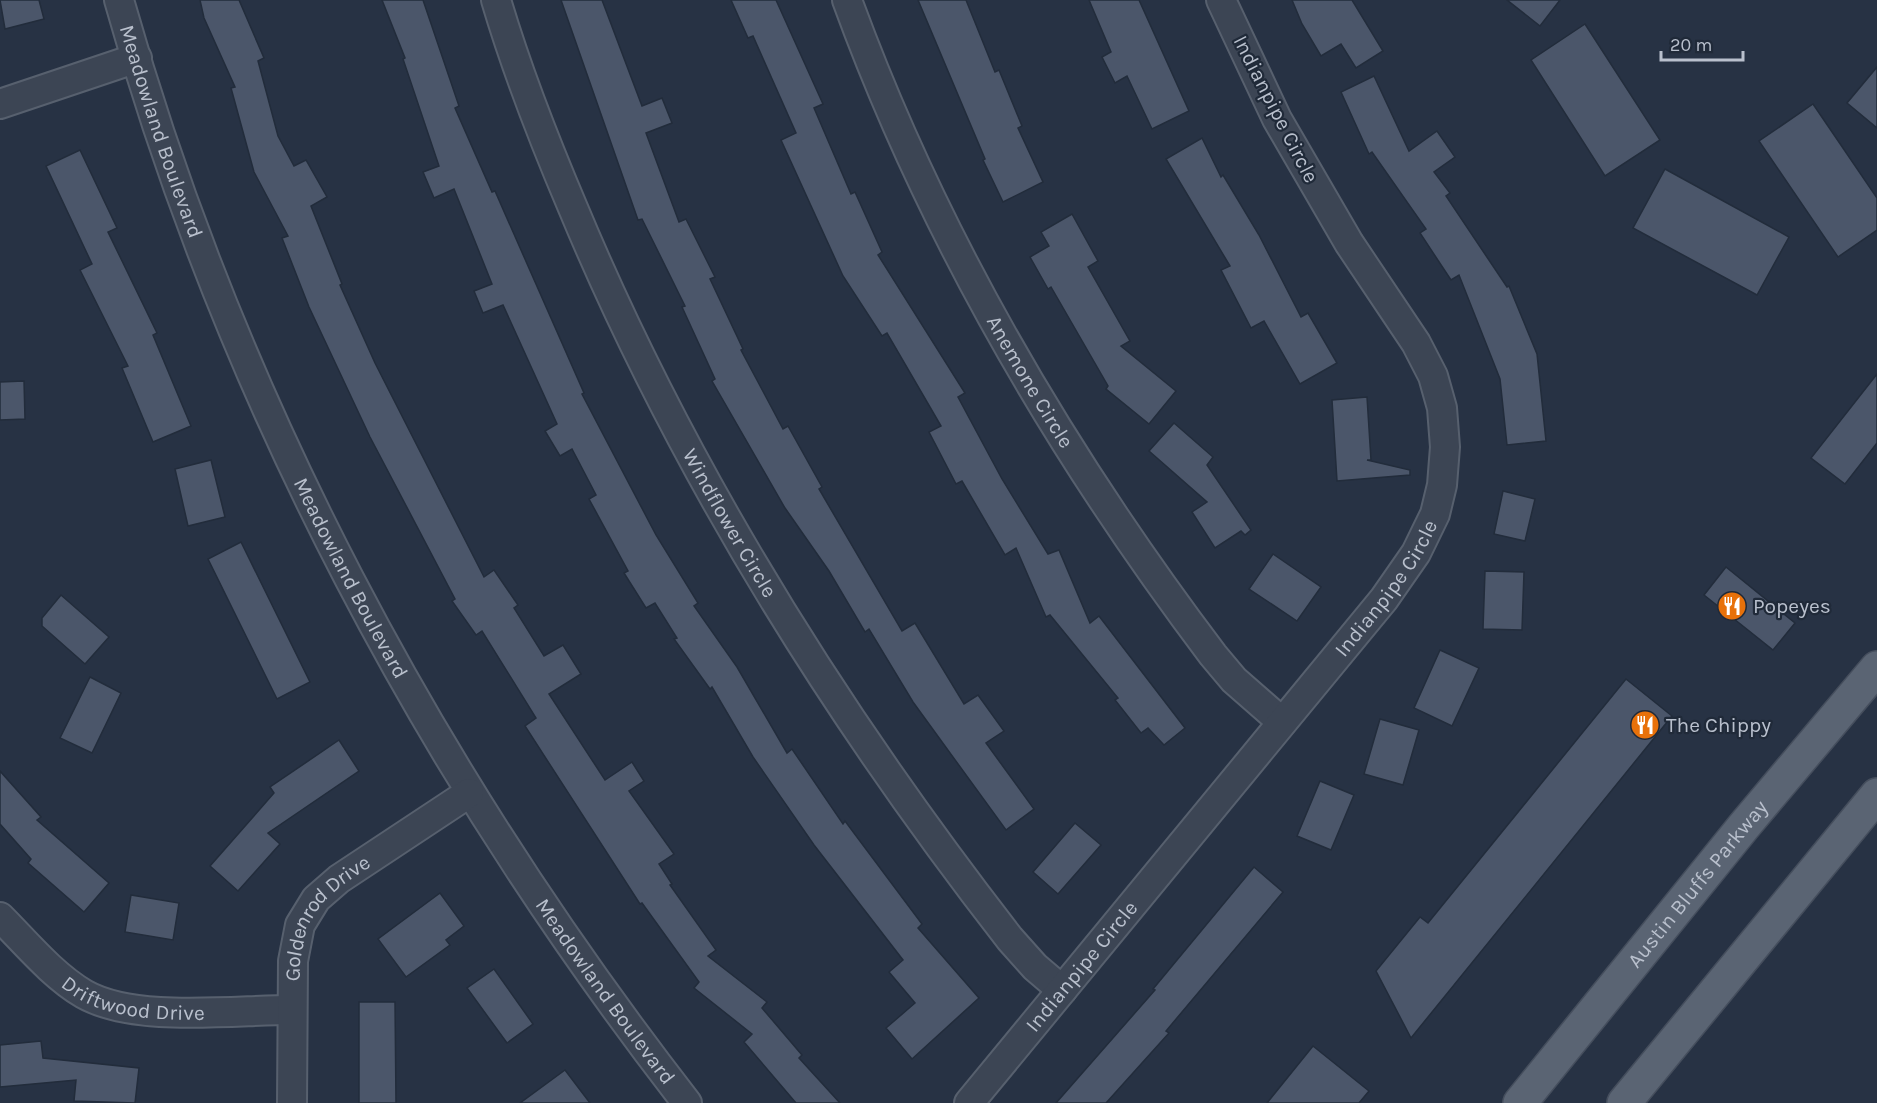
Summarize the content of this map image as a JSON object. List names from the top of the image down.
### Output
{
  "streets": {
    "main road": ["Austin Bluffs Parkway"],
    "street": [
      "Indianpipe Circle",
      "Meadowland Boulevard",
      "Anemone Circle",
      "Windflower Circle",
      "Goldenrod Drive",
      "Driftwood Drive"
    ]
  },
  "crossings": [
    ["Indianpipe Circle", "Anemone Circle"],
    ["Indianpipe Circle", "Windflower Circle"],
    ["Meadowland Boulevard", "Goldenrod Drive"],
    ["Goldenrod Drive", "Driftwood Drive"]
  ],
  "places": {
    "restaurant": ["Popeyes", "The Chippy"]
  },
  "scale_bar": "20 m"
}
